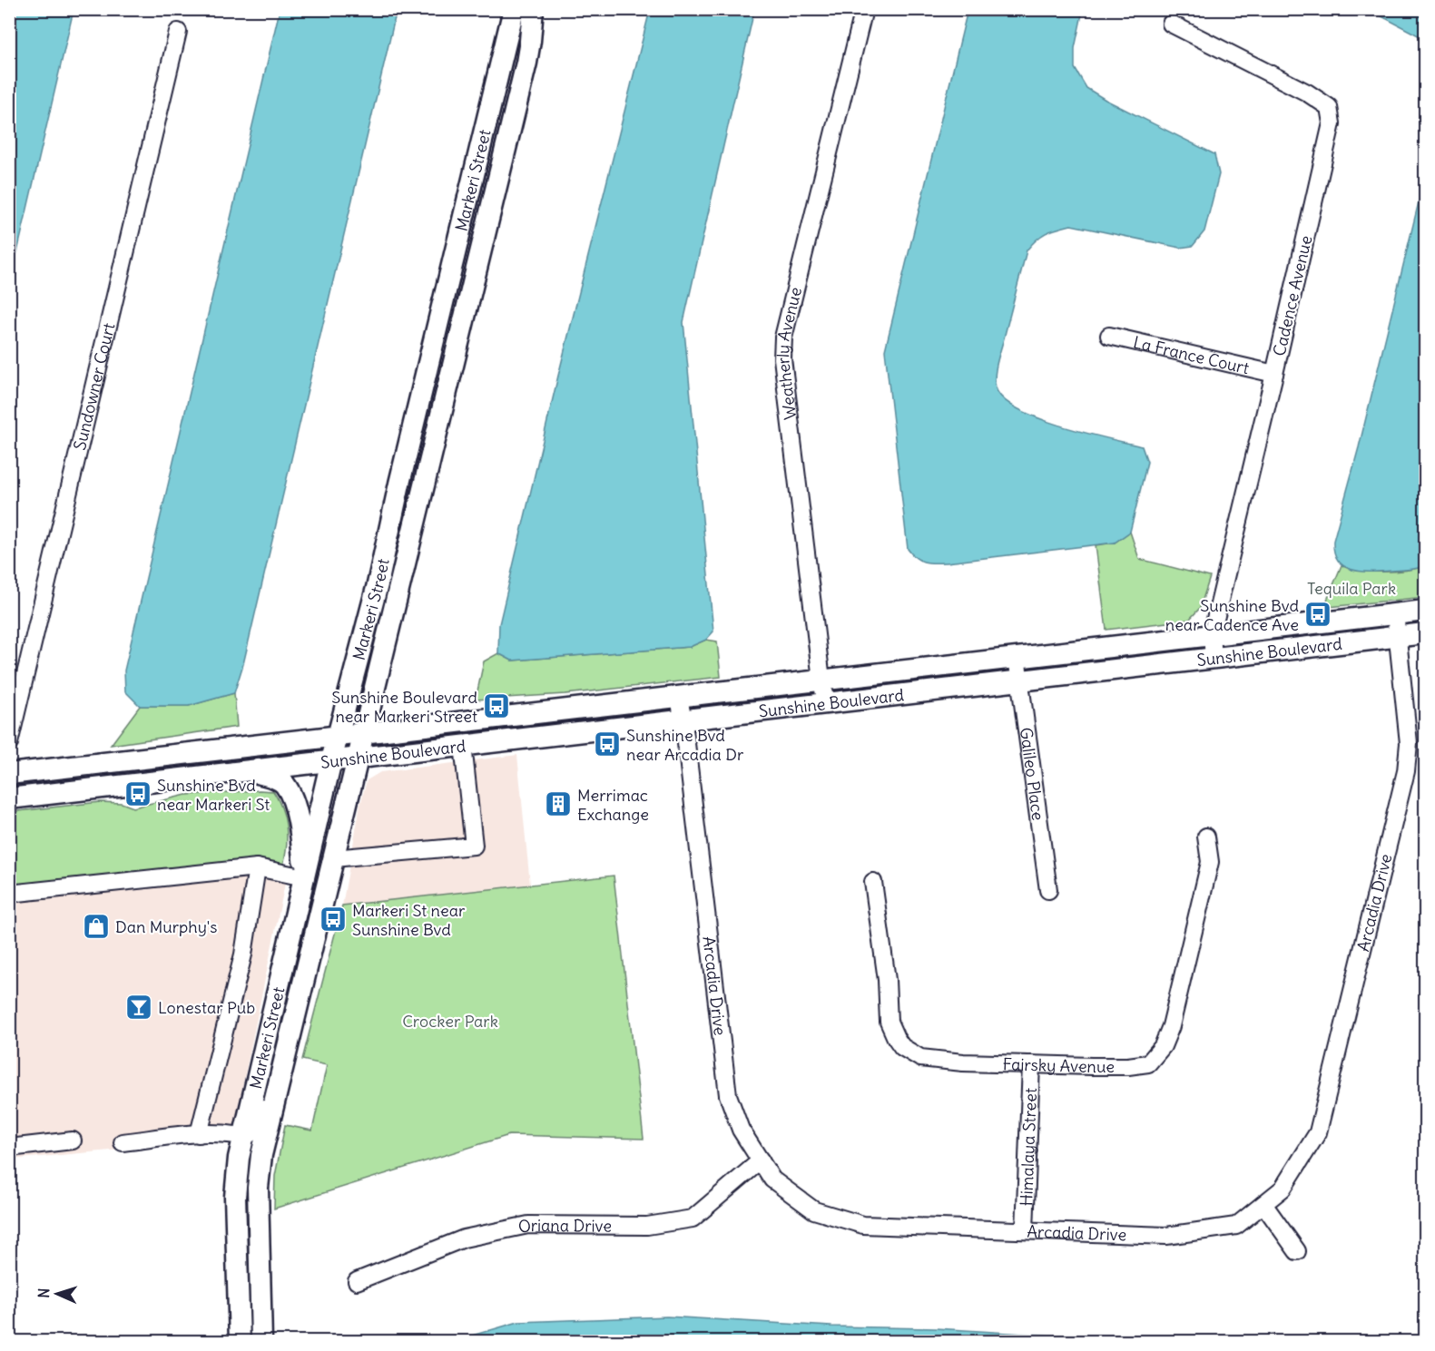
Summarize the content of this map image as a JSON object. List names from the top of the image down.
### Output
{
  "streets": {
    "main road": ["Markeri Street", "Sunshine Boulevard"],
    "street": [
      "Cadence Avenue",
      "Weatherly Avenue",
      "La France Court",
      "Sundowner Court",
      "Galileo Place",
      "Arcadia Drive",
      "Fairsky Avenue",
      "Himalaya Street",
      "Oriana Drive"
    ]
  },
  "crossings": [
    ["Markeri Street", "Sunshine Boulevard"],
    ["Cadence Avenue", "La France Court"],
    ["Cadence Avenue", "Sunshine Boulevard"],
    ["Weatherly Avenue", "Sunshine Boulevard"],
    ["Sunshine Boulevard", "Galileo Place"],
    ["Sunshine Boulevard", "Arcadia Drive"],
    ["Arcadia Drive", "Himalaya Street"],
    ["Arcadia Drive", "Oriana Drive"],
    ["Fairsky Avenue", "Himalaya Street"]
  ],
  "parks": ["Tequila Park", "Crocker Park"],
  "places": {
    "bus stop": [
      "Sunshine Bvd near Cadence Ave",
      "Sunshine Boulevard near Markeri Street",
      "Sunshine Bvd near Arcadia Dr",
      "Sunshine Bvd near Markeri St",
      "Markeri St near Sunshine Bvd"
    ],
    "building": ["Merrimac Exchange"],
    "shop": ["Dan Murphy's"],
    "bar": ["Lonestar Pub"]
  },
  "north": "left"
}
